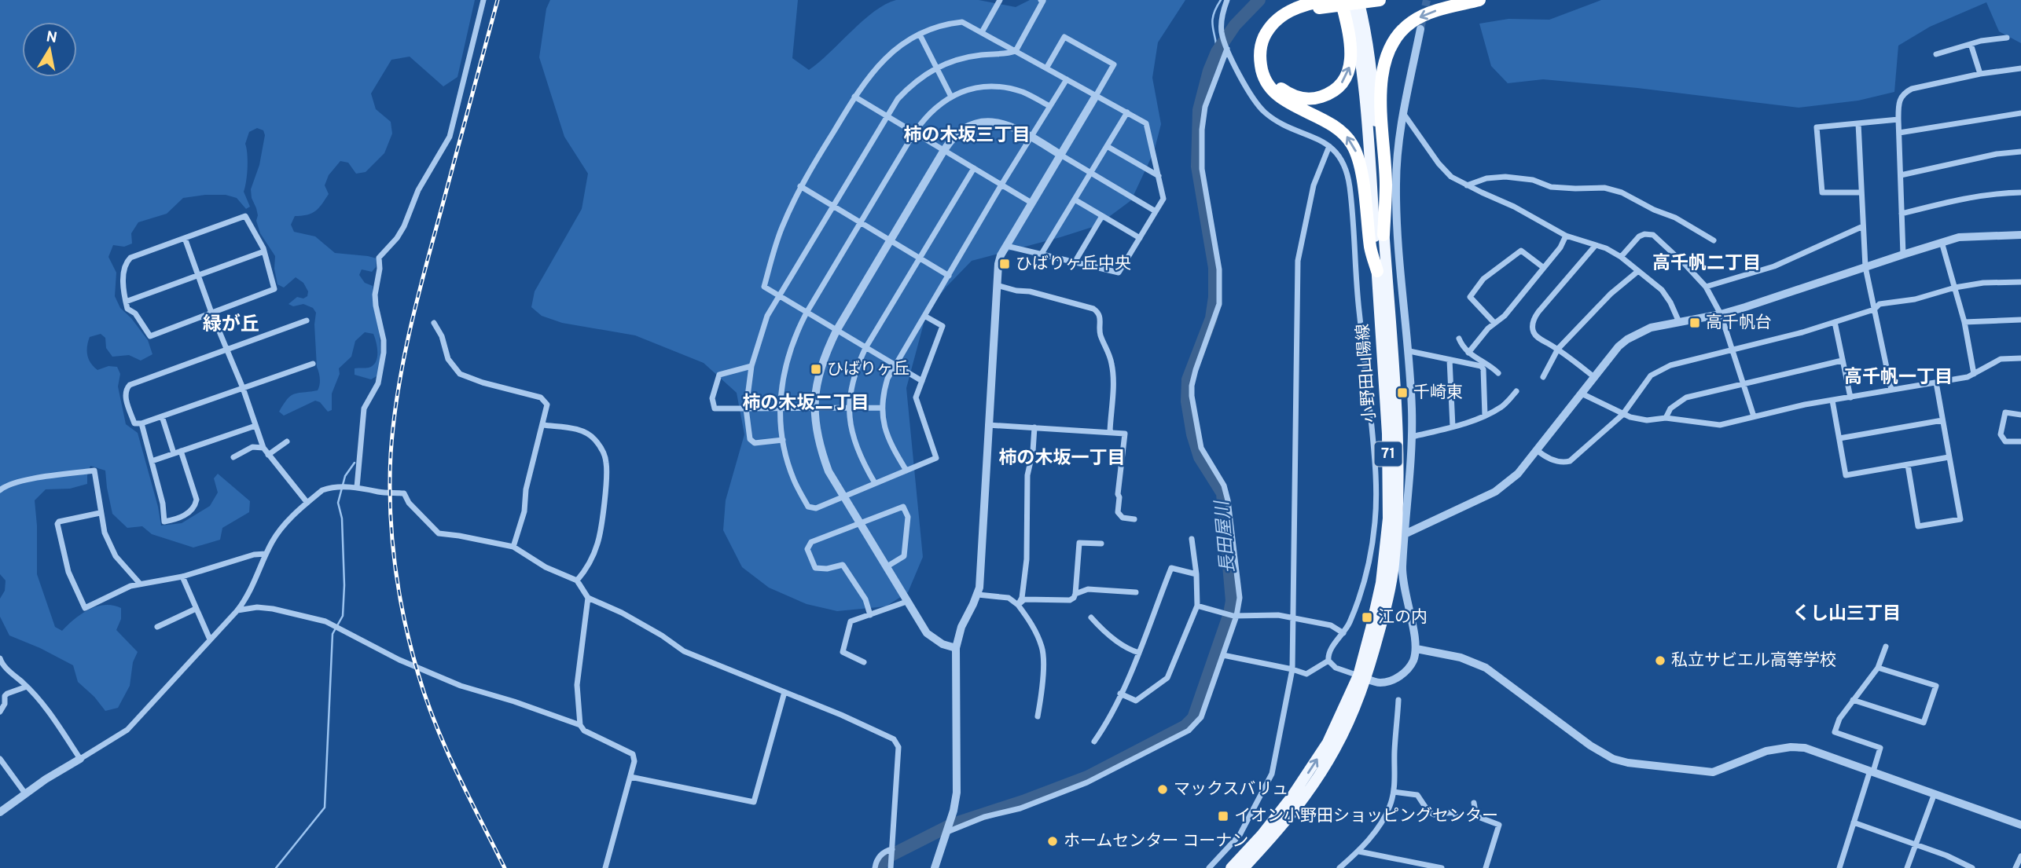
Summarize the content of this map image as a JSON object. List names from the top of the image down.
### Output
{
  "streets": {
    "main road": ["小野田山陽線", "71"]
  },
  "districts": [
    "柿の木坂三丁目",
    "高千帆二丁目",
    "緑が丘",
    "高千帆一丁目",
    "柿の木坂二丁目",
    "柿の木坂一丁目",
    "くし山三丁目"
  ],
  "water": ["長田屋川"],
  "places": {
    "transit": [
      "ひばりヶ丘中央",
      "高千帆台",
      "ひばりヶ丘",
      "千崎東",
      "江の内",
      "イオン小野田ショッピングセンター"
    ],
    "other": ["私立サビエル高等学校", "マックスバリュ", "ホームセンター コーナン"]
  },
  "north": "top"
}
